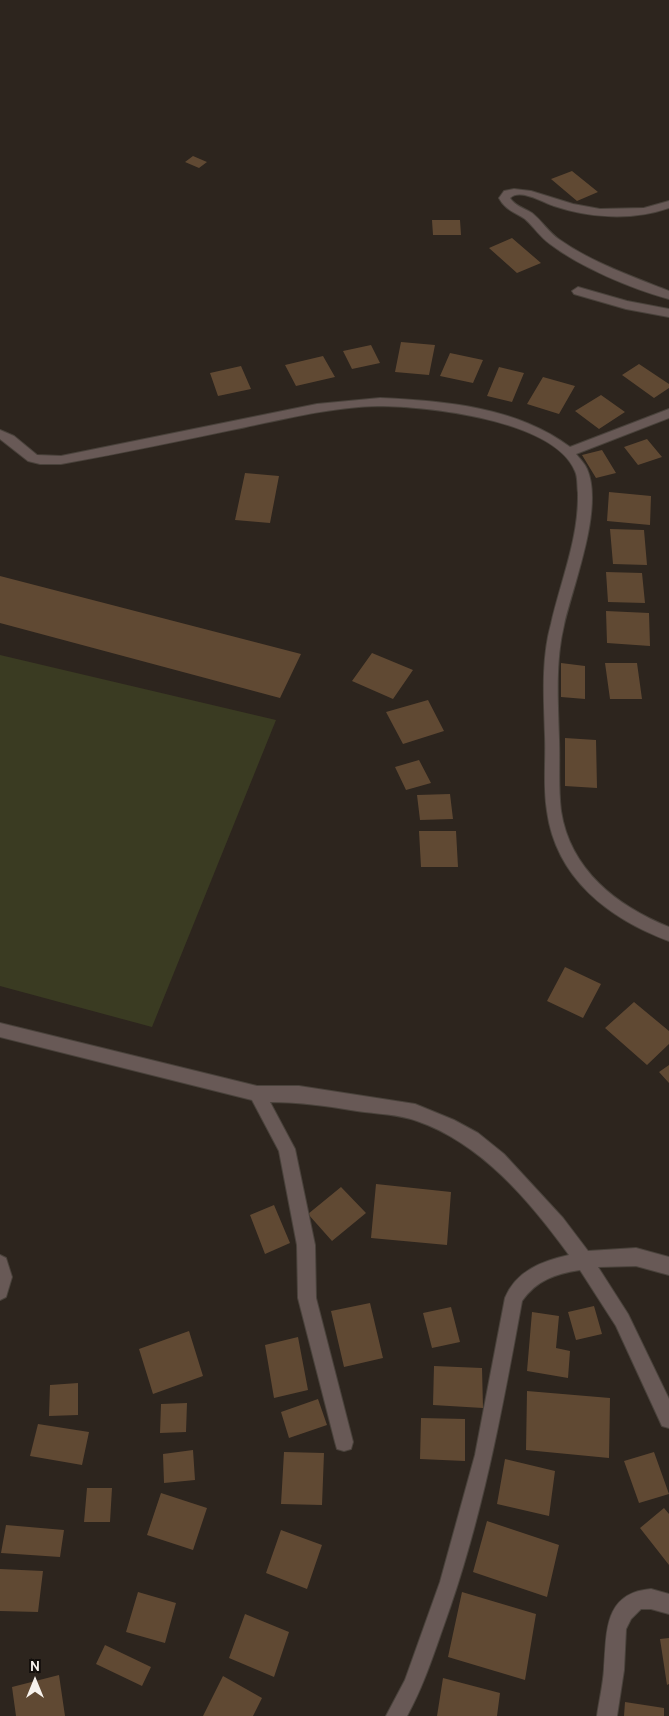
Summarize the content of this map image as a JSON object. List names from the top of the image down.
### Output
{
  "north": "top"
}
